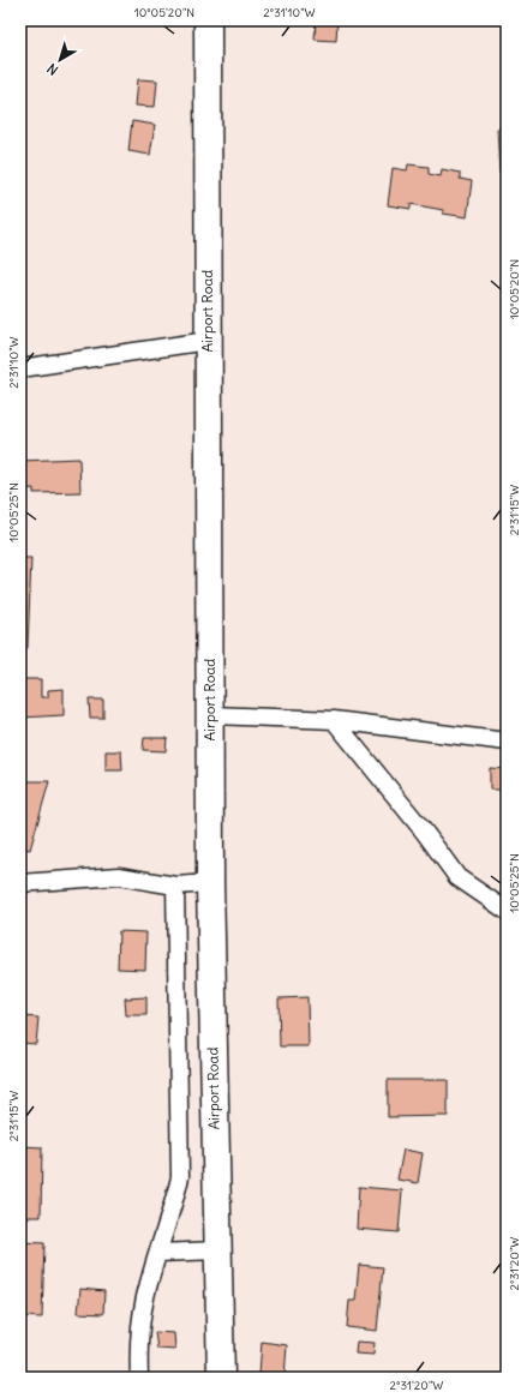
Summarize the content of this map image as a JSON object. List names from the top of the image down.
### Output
{
  "streets": {
    "highway": ["Airport Road"]
  },
  "north": "bottom left",
  "coordinates": [
    "10°05'20\"N",
    "2°31'10\"W",
    "2°31'15\"W",
    "10°05'25\"N",
    "2°31'20\"W"
  ]
}
